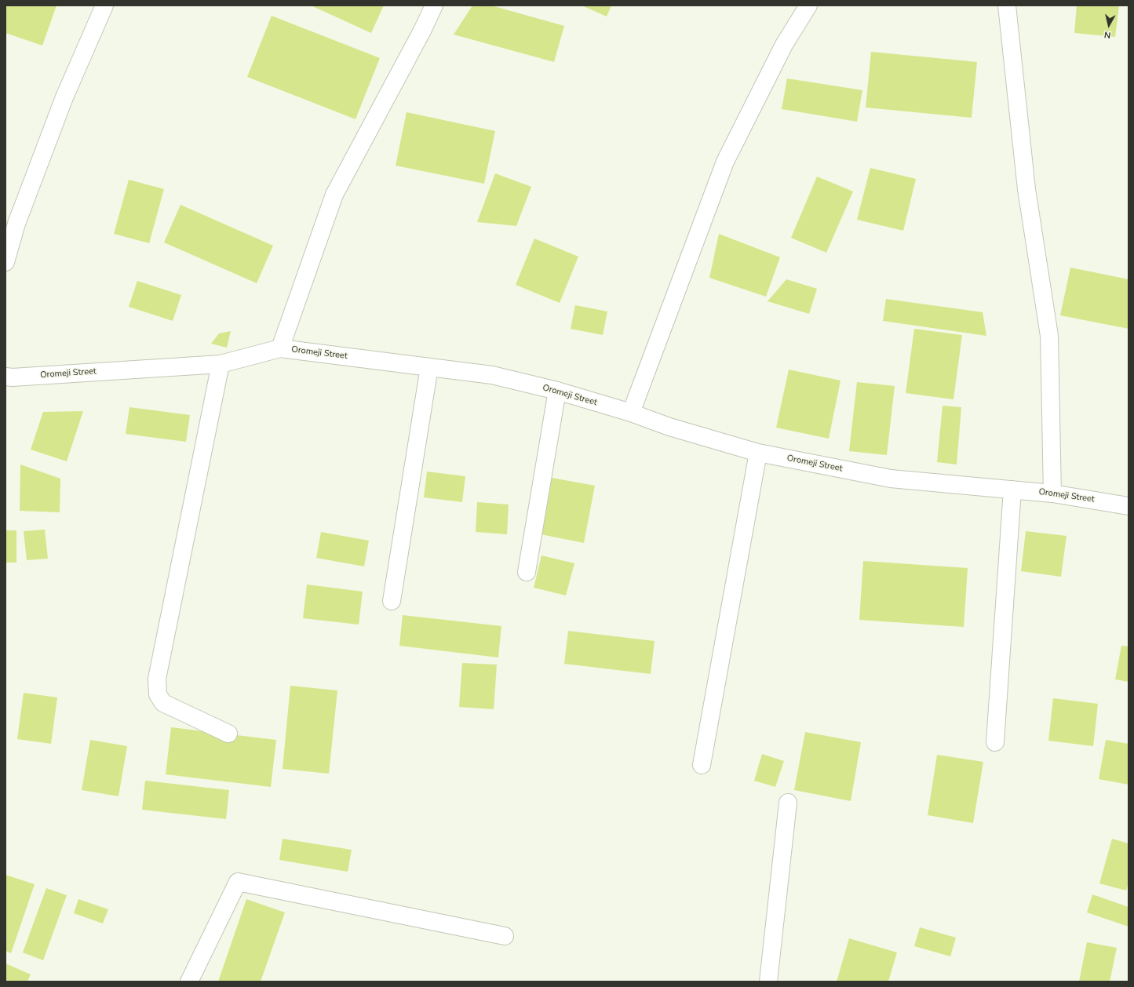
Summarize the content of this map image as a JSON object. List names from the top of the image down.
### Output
{
  "streets": {
    "street": ["Oromeji Street"]
  },
  "north": "bottom"
}
